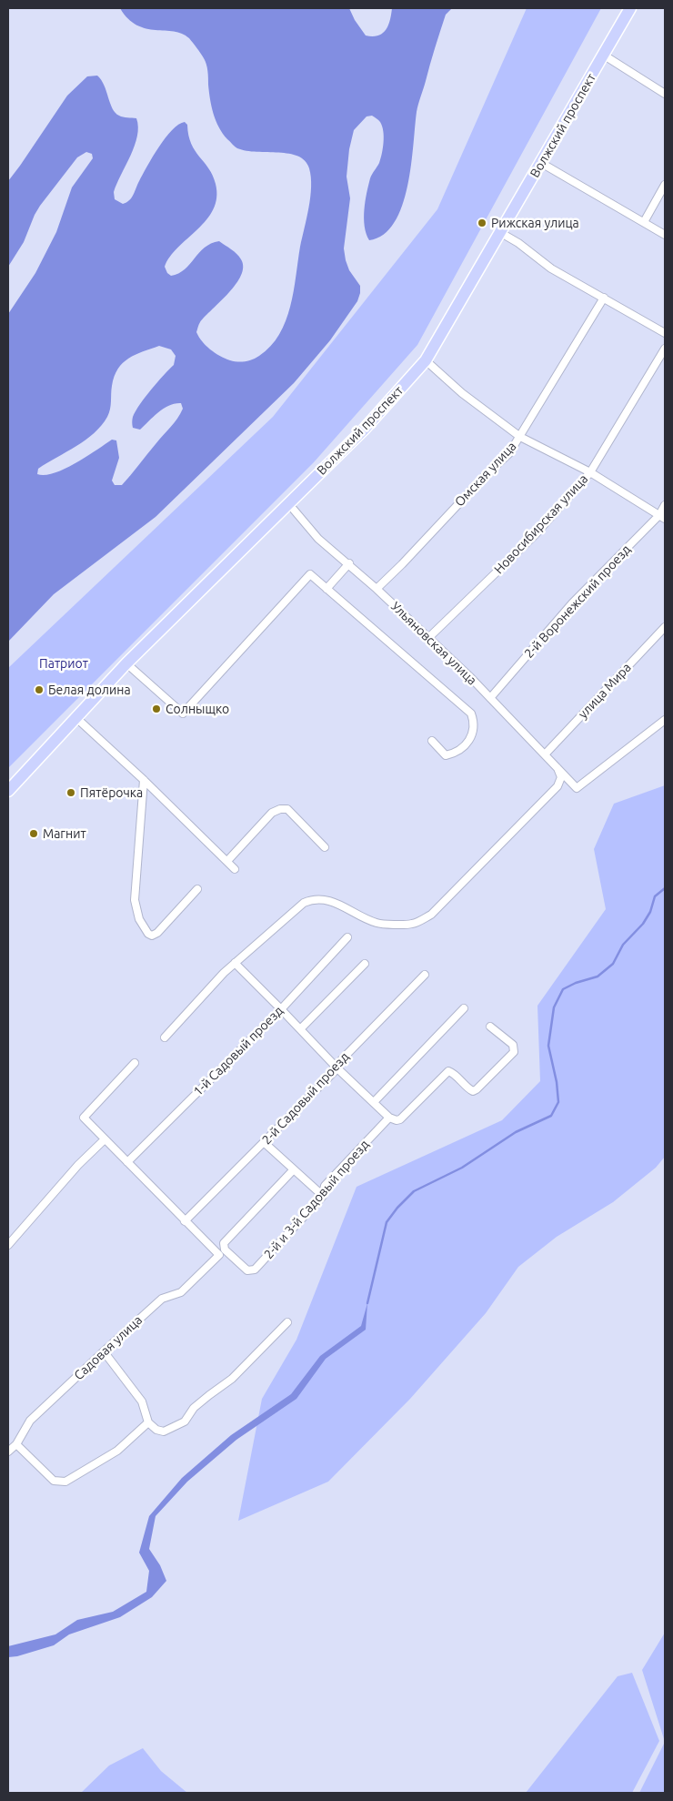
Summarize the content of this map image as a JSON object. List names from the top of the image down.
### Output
{
  "streets": {
    "main road": ["Волжский проспект"],
    "street": [
      "Омская улица",
      "Новосибирская улица",
      "2-й Воронежский проезд",
      "Ульяновская улица",
      "улица Мира",
      "1-й Садовый проезд",
      "2-й Садовый проезд",
      "2-й и 3-й Садовый проезд",
      "Садовая улица"
    ]
  },
  "crossings": [
    ["Волжский проспект", "Ульяновская улица"],
    ["Омская улица", "Ульяновская улица"],
    ["Новосибирская улица", "Ульяновская улица"],
    ["2-й Воронежский проезд", "Ульяновская улица"],
    ["Ульяновская улица", "улица Мира"],
    ["2-й Садовый проезд", "Садовая улица"]
  ],
  "parks": ["Патриот"],
  "places": [
    "Рижская улица",
    "Белая долина",
    "Солныщко",
    "Пятёрочка",
    "Магнит"
  ]
}
